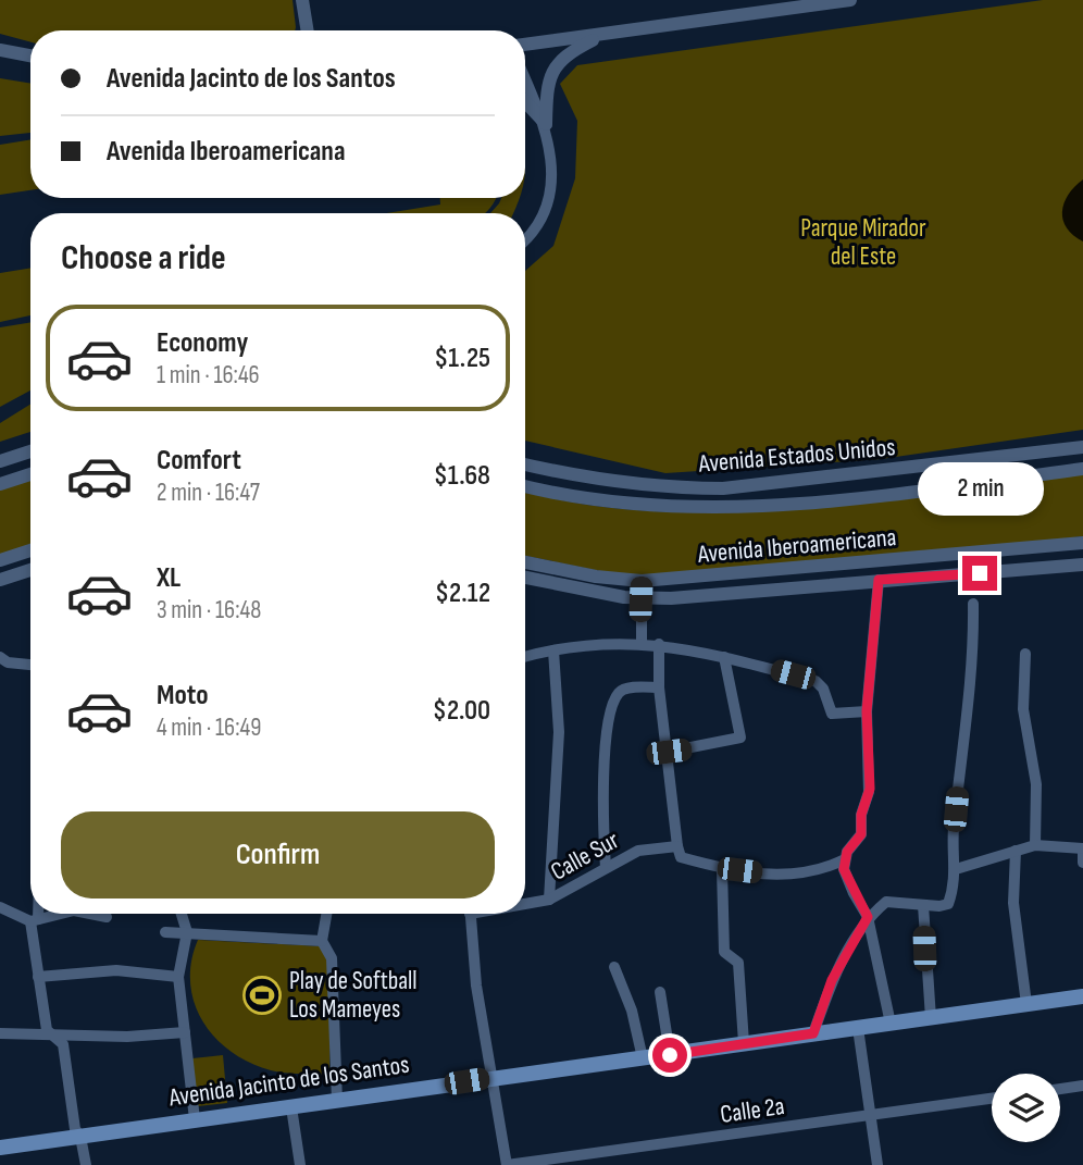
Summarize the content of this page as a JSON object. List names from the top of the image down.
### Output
{
  "streets": {
    "main road": ["Avenida Jacinto de los Santos"],
    "street": [
      "Avenida Estados Unidos",
      "Avenida Iberoamericana",
      "Calle Sur",
      "Calle 2a"
    ]
  },
  "parks": ["Parque Mirador del Este"],
  "places": {
    "sports": ["Play de Softball Los Mameyes"]
  },
  "page": {
    "banner": ["Avenida Jacinto de los Santos", "Avenida Iberoamericana"],
    "heading": "Choose a ride",
    "list": [
      {
        "name": "Economy",
        "note": "1 min · 16:46",
        "value": "$1.25"
      },
      {
        "name": "Comfort",
        "note": "2 min · 16:47",
        "value": "$1.68"
      },
      {
        "name": "XL",
        "note": "3 min · 16:48",
        "value": "$2.12"
      },
      {
        "name": "Moto",
        "note": "4 min · 16:49",
        "value": "$2.00"
      }
    ],
    "bubble": "2 min",
    "buttons": "Confirm"
  }
}
